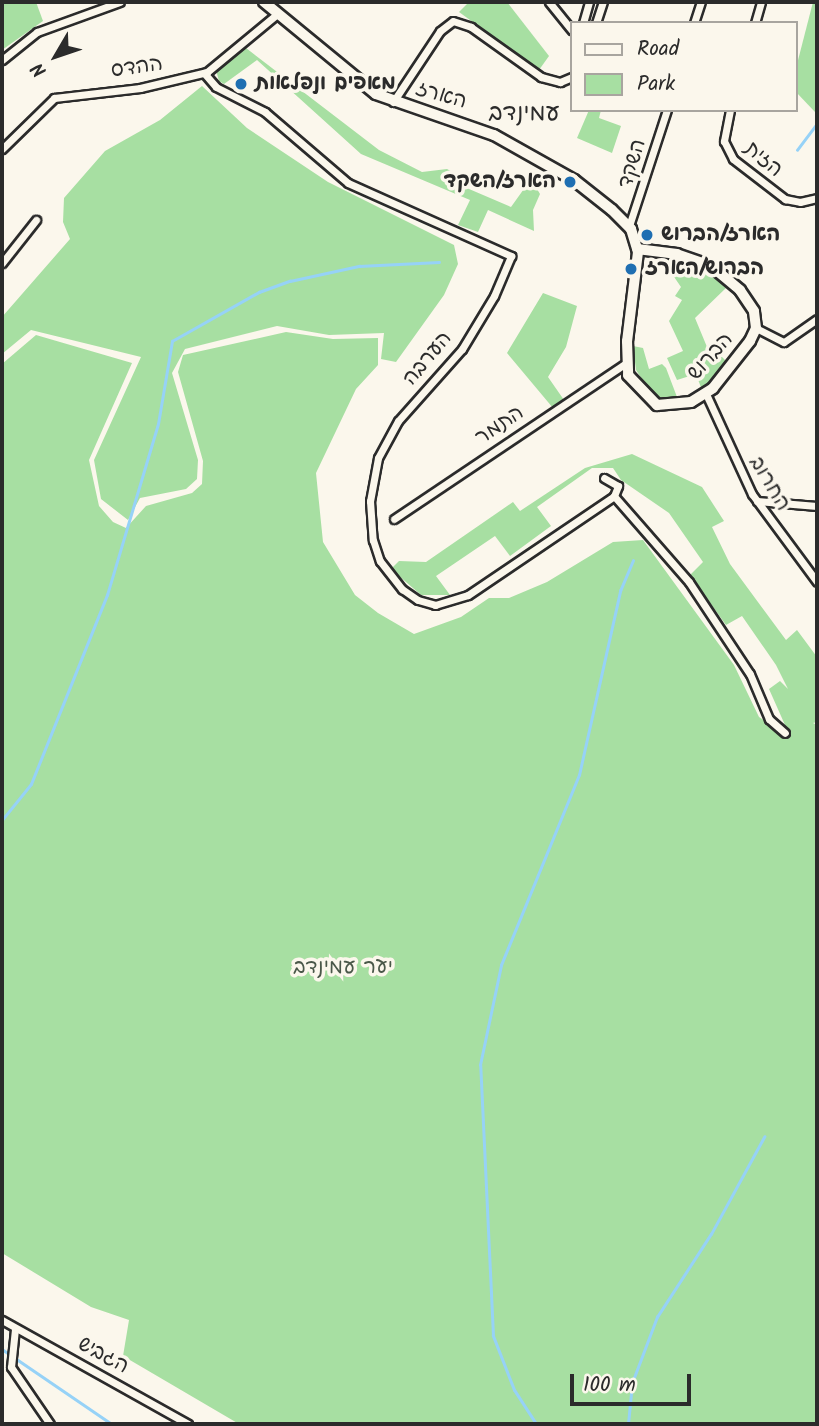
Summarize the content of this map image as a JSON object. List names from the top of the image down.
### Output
{
  "streets": {
    "street": [
      "ההדס",
      "הארז",
      "הזית",
      "השקד",
      "הברוש",
      "הערבה",
      "התמר",
      "החרוב",
      "הגביש"
    ]
  },
  "crossings": [
    ["ההדס", "הארז"],
    ["ההדס", "הערבה"],
    ["הארז", "השקד"],
    ["הברוש", "התמר"],
    ["הברוש", "החרוב"],
    ["התמר", "החרוב"]
  ],
  "districts": ["עמינדב"],
  "parks": ["יער עמינדב"],
  "places": [
    "מאפים ונפלאות",
    "הארז/השקד",
    "הארז/הברוש",
    "הברוש/הארז"
  ],
  "legend": ["Road", "Park"],
  "scale_bar": "100 m",
  "north": "bottom left"
}
